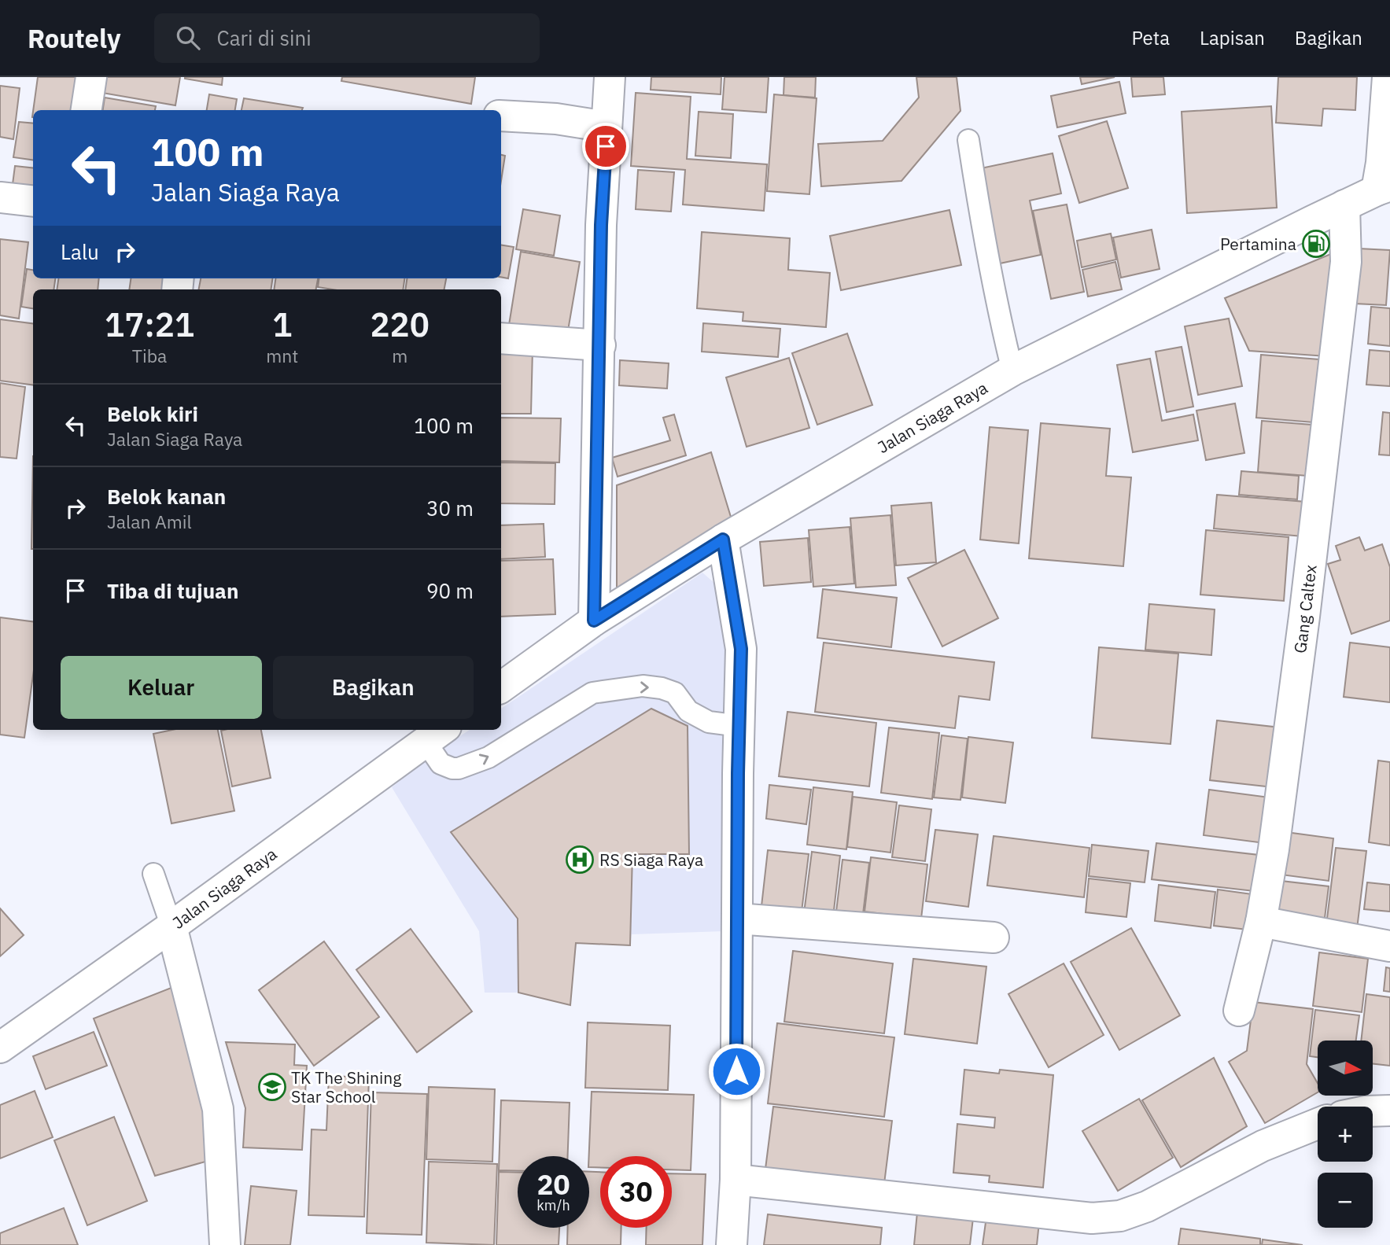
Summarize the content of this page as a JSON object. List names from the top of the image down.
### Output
{
  "streets": {
    "street": ["Jalan Siaga Raya", "Gang Caltex"]
  },
  "crossings": [
    ["Jalan Siaga Raya", "Gang Caltex"]
  ],
  "places": {
    "fuel station": ["Pertamina"],
    "hospital": ["RS Siaga Raya"],
    "school or university": ["TK The Shining Star School"]
  },
  "north": "right",
  "page": {
    "header": "Routely",
    "search": "Cari di sini",
    "nav": ["Peta", "Lapisan", "Bagikan"],
    "turn": ["100 m", "Jalan Siaga Raya"],
    "then": "Lalu",
    "eta": [
      "17:21",
      "Tiba",
      "1",
      "mnt",
      "220",
      "m"
    ],
    "list": [
      {
        "name": "Belok kiri",
        "note": "Jalan Siaga Raya",
        "value": "100 m"
      },
      {
        "name": "Belok kanan",
        "note": "Jalan Amil",
        "value": "30 m"
      },
      {
        "name": "Tiba di tujuan",
        "value": "90 m"
      }
    ],
    "buttons": ["Keluar", "Bagikan"],
    "map_buttons": ["+", "−"],
    "speed": "20 km/h",
    "limit": "30"
  }
}
